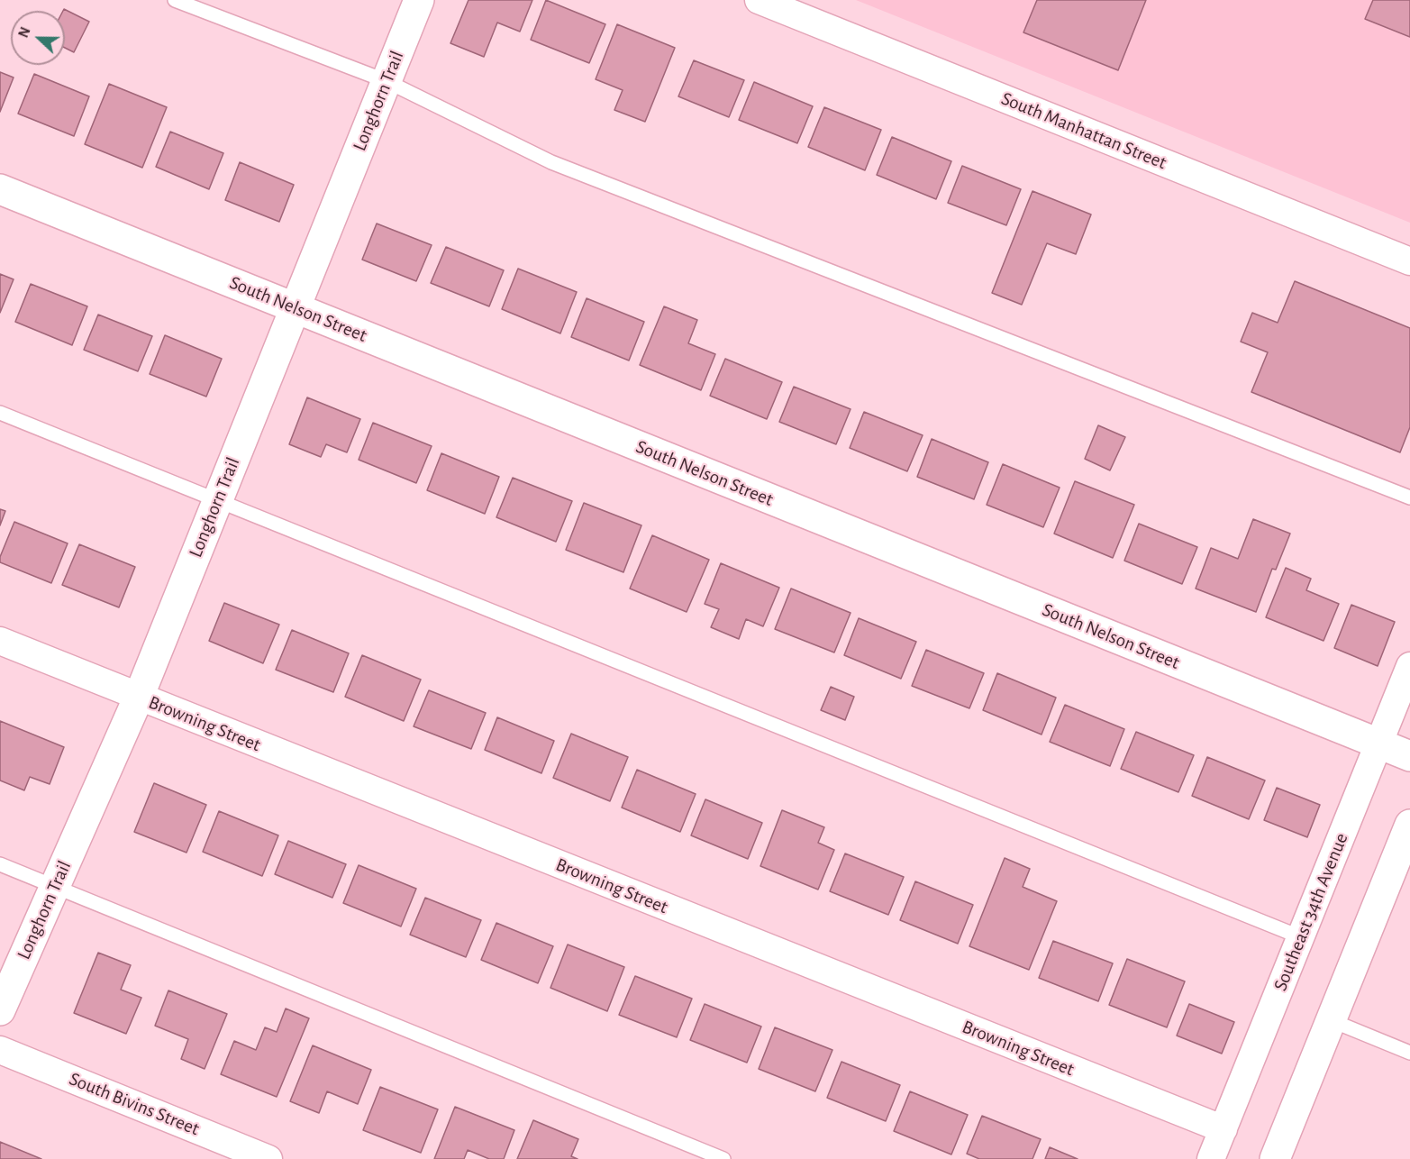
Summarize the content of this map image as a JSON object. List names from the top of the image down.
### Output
{
  "streets": {
    "street": [
      "Longhorn Trail",
      "South Manhattan Street",
      "South Nelson Street",
      "Browning Street",
      "Southeast 34th Avenue",
      "South Bivins Street"
    ]
  },
  "crossings": [
    ["Longhorn Trail", "South Nelson Street"],
    ["Longhorn Trail", "Browning Street"],
    ["South Nelson Street", "Southeast 34th Avenue"],
    ["Browning Street", "Southeast 34th Avenue"]
  ],
  "north": "left"
}
